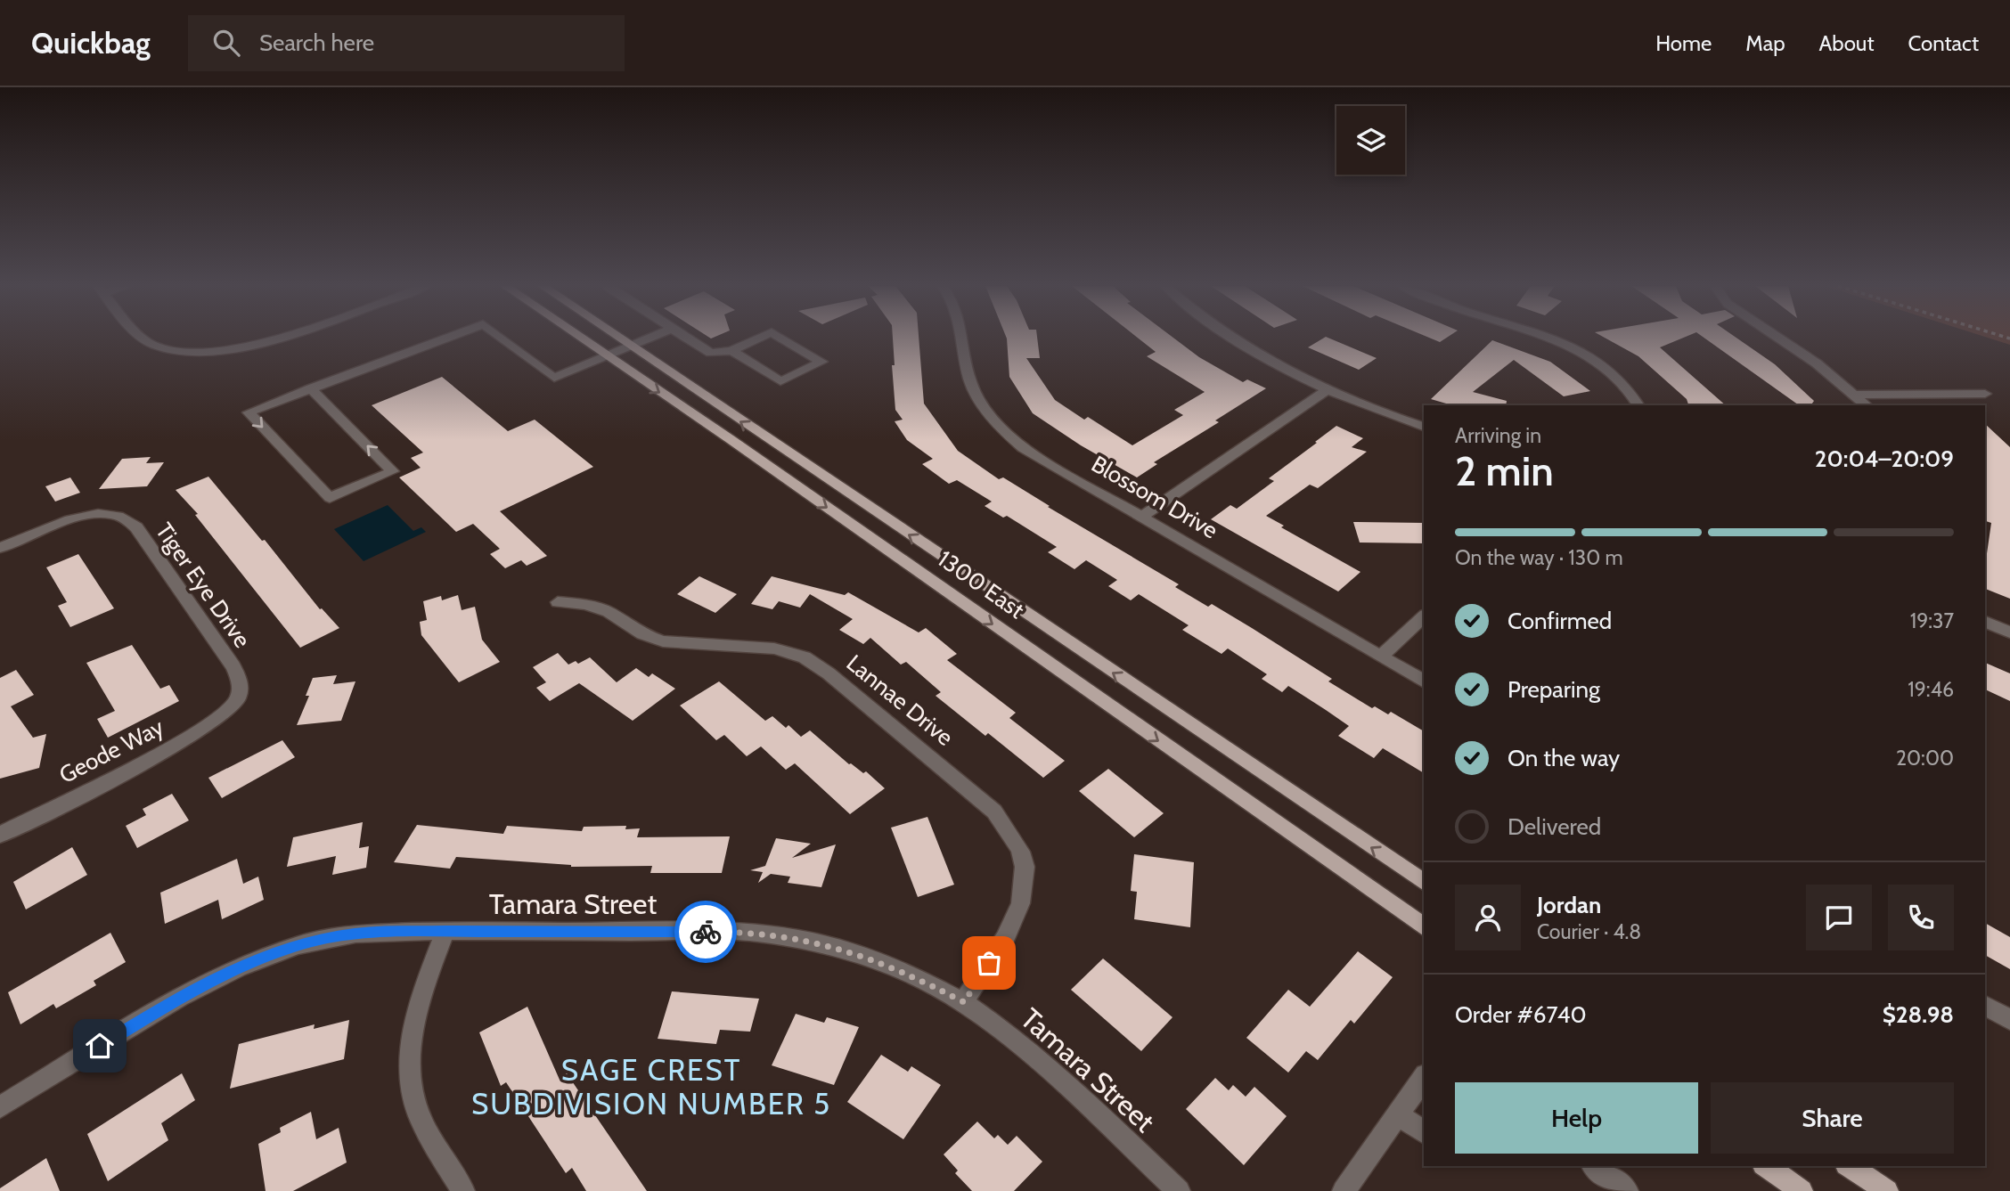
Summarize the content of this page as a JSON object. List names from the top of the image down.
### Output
{
  "streets": {
    "main road": ["1300 East"],
    "street": [
      "Blossom Drive",
      "Tiger Eye Drive",
      "Lannae Drive",
      "Geode Way",
      "Tamara Street"
    ]
  },
  "crossings": [
    ["Tiger Eye Drive", "Geode Way"],
    ["Lannae Drive", "Tamara Street"]
  ],
  "districts": ["SAGE CREST SUBDIVISION NUMBER 5"],
  "page": {
    "header": "Quickbag",
    "search": "Search here",
    "nav": [
      "Home",
      "Map",
      "About",
      "Contact"
    ],
    "heading": ["2 min", "Arriving in", "20:04–20:09"],
    "panel": [
      "Jordan",
      "Courier · 4.8",
      "Order #6740",
      "$28.98"
    ],
    "bar": "On the way · 130 m",
    "list": [
      ["Confirmed", "19:37"],
      ["Preparing", "19:46"],
      ["On the way", "20:00"],
      "Delivered"
    ],
    "buttons": ["Help", "Share"]
  }
}
